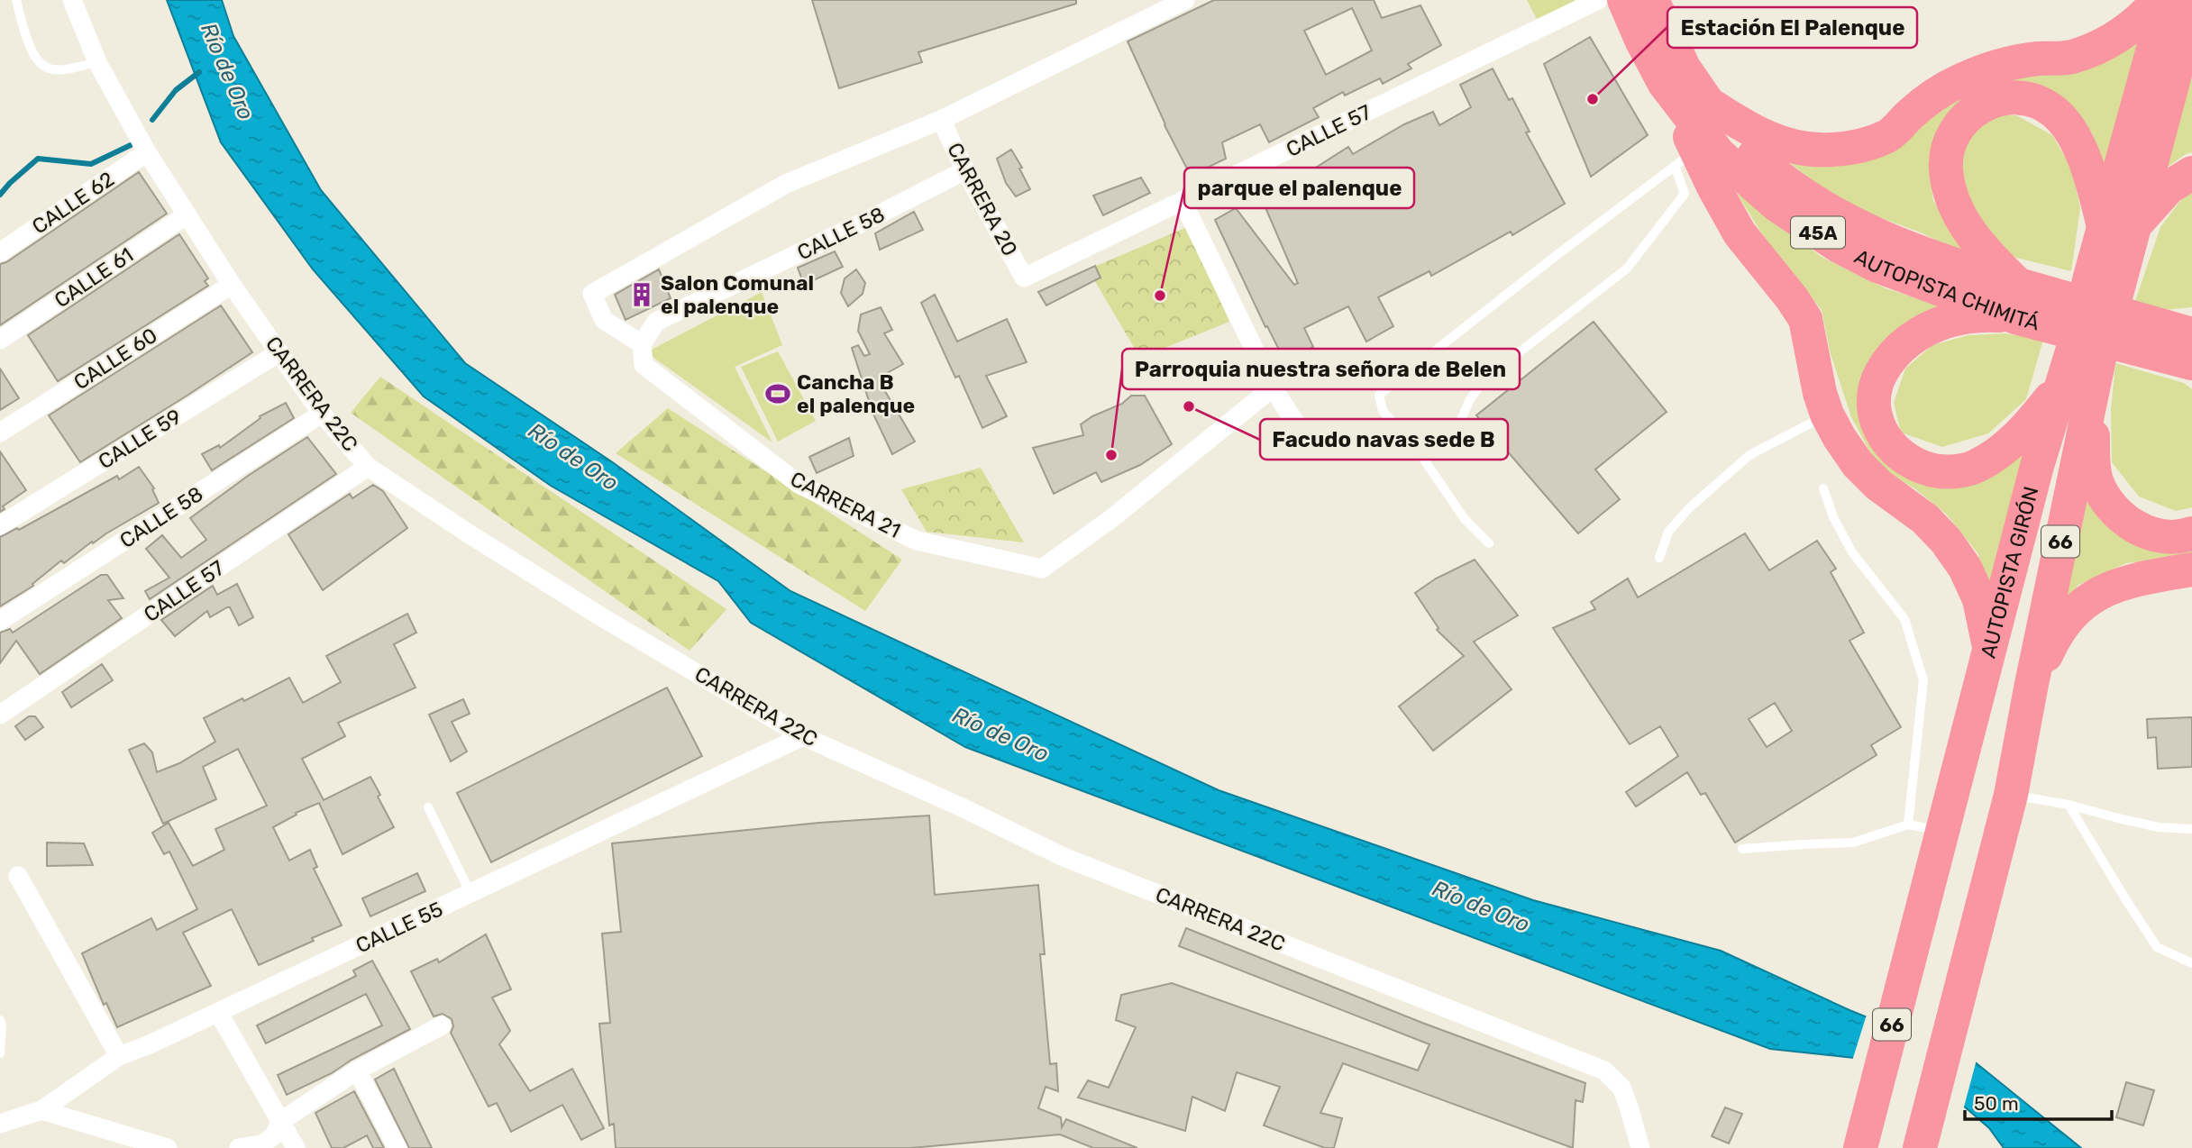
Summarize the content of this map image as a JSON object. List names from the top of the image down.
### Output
{
  "streets": {
    "highway": [
      "45A",
      "AUTOPISTA CHIMITÁ",
      "66",
      "AUTOPISTA GIRÓN"
    ],
    "street": [
      "CALLE 57",
      "CARRERA 20",
      "CALLE 62",
      "CALLE 58",
      "CALLE 61",
      "CALLE 60",
      "CARRERA 22C",
      "CALLE 59",
      "CARRERA 21",
      "CALLE 55"
    ]
  },
  "crossings": [
    ["CALLE 57", "CARRERA 20"],
    ["CALLE 57", "CARRERA 22C"],
    ["CARRERA 20", "CALLE 58"],
    ["CALLE 62", "CARRERA 22C"],
    ["45A", "AUTOPISTA CHIMITÁ"],
    ["45A", "AUTOPISTA GIRÓN"],
    ["CALLE 58", "CARRERA 22C"],
    ["CALLE 58", "CARRERA 21"],
    ["CALLE 61", "CARRERA 22C"],
    ["AUTOPISTA CHIMITÁ", "AUTOPISTA GIRÓN"],
    ["CALLE 60", "CARRERA 22C"],
    ["CARRERA 22C", "CALLE 59"],
    ["CARRERA 22C", "CALLE 55"]
  ],
  "water": ["Río de Oro"],
  "places": {
    "other": [
      "Estación El Palenque",
      "parque el palenque",
      "Facudo navas sede B",
      "Parroquia nuestra señora de Belen"
    ],
    "building": ["Salon Comunal el palenque"],
    "sports": ["Cancha B el palenque"]
  },
  "scale_bar": "50 m"
}
